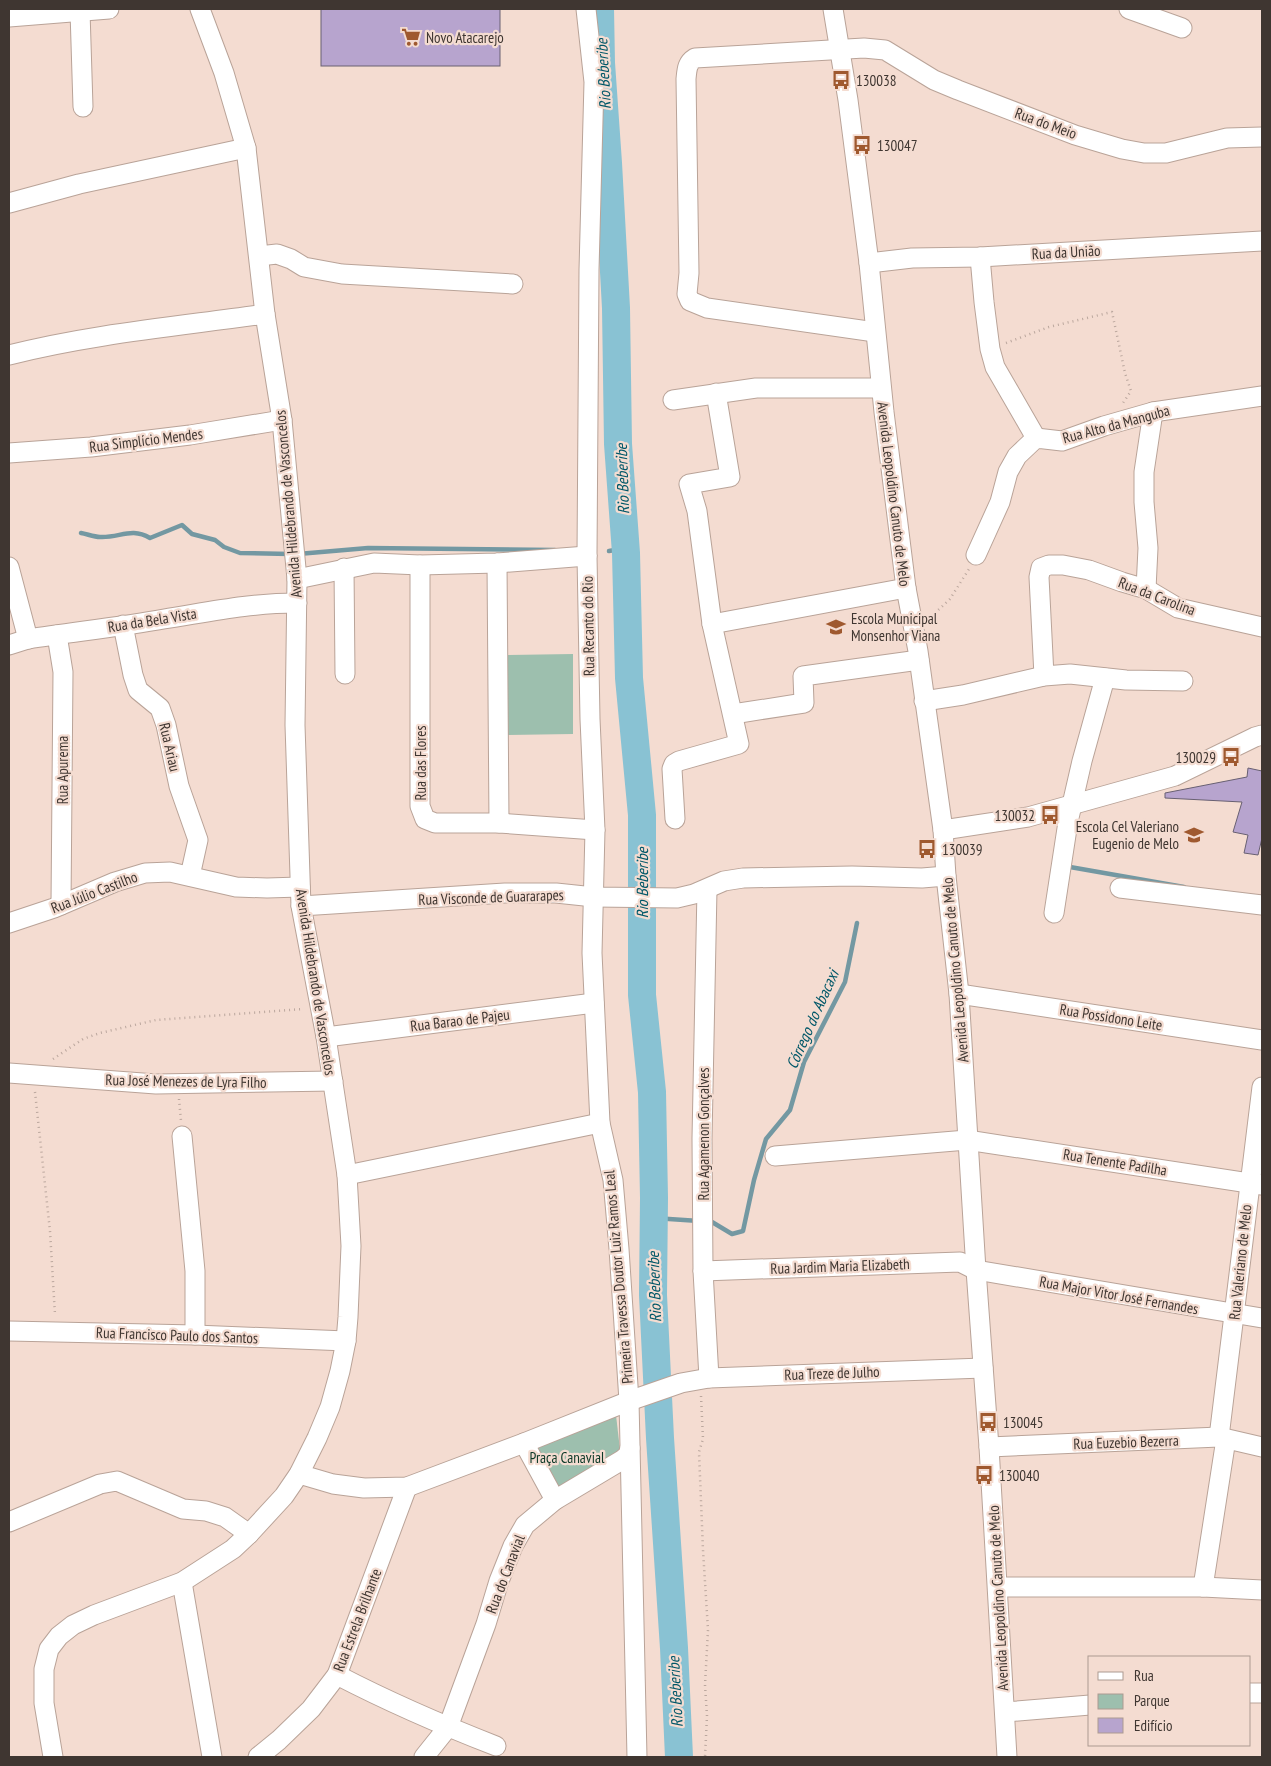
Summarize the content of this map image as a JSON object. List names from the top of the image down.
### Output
{
  "streets": {
    "street": [
      "Rua do Meio",
      "Rua da União",
      "Rua Alto da Manguba",
      "Rua Simplício Mendes",
      "Avenida Leopoldino Canuto de Melo",
      "Avenida Hildebrando de Vasconcelos",
      "Rua da Carolina",
      "Rua da Bela Vista",
      "Rua Recanto do Rio",
      "Rua Ariau",
      "Rua das Flores",
      "Rua Apurema",
      "Rua Júlio Castilho",
      "Rua Visconde de Guararapes",
      "Rua Possidono Leite",
      "Rua Barao de Pajeu",
      "Rua José Menezes de Lyra Filho",
      "Rua Agamenon Gonçalves",
      "Rua Tenente Padilha",
      "Rua Valeriano de Melo",
      "Rua Jardim Maria Elizabeth",
      "Primeira Travessa Doutor Luiz Ramos Leal",
      "Rua Major Vitor José Fernandes",
      "Rua Francisco Paulo dos Santos",
      "Rua Treze de Julho",
      "Rua Euzebio Bezerra",
      "Rua do Canavial",
      "Rua Estrela Brilhante"
    ]
  },
  "crossings": [
    ["Rua do Meio", "Avenida Leopoldino Canuto de Melo"],
    ["Rua da União", "Avenida Leopoldino Canuto de Melo"],
    ["Rua Simplício Mendes", "Avenida Hildebrando de Vasconcelos"],
    ["Avenida Leopoldino Canuto de Melo", "Rua Visconde de Guararapes"],
    ["Avenida Leopoldino Canuto de Melo", "Rua Possidono Leite"],
    ["Avenida Leopoldino Canuto de Melo", "Rua Tenente Padilha"],
    ["Avenida Leopoldino Canuto de Melo", "Rua Jardim Maria Elizabeth"],
    ["Avenida Leopoldino Canuto de Melo", "Rua Major Vitor José Fernandes"],
    ["Avenida Leopoldino Canuto de Melo", "Rua Treze de Julho"],
    ["Avenida Leopoldino Canuto de Melo", "Rua Euzebio Bezerra"],
    ["Avenida Hildebrando de Vasconcelos", "Rua da Bela Vista"],
    ["Avenida Hildebrando de Vasconcelos", "Rua Recanto do Rio"],
    ["Avenida Hildebrando de Vasconcelos", "Rua Júlio Castilho"],
    ["Avenida Hildebrando de Vasconcelos", "Rua Visconde de Guararapes"],
    ["Avenida Hildebrando de Vasconcelos", "Rua Barao de Pajeu"],
    ["Avenida Hildebrando de Vasconcelos", "Rua José Menezes de Lyra Filho"],
    ["Avenida Hildebrando de Vasconcelos", "Rua Francisco Paulo dos Santos"],
    ["Avenida Hildebrando de Vasconcelos", "Rua Treze de Julho"],
    ["Rua da Bela Vista", "Rua Ariau"],
    ["Rua da Bela Vista", "Rua Apurema"],
    ["Rua Recanto do Rio", "Rua das Flores"],
    ["Rua Recanto do Rio", "Rua Visconde de Guararapes"],
    ["Rua Recanto do Rio", "Rua Barao de Pajeu"],
    ["Rua Recanto do Rio", "Primeira Travessa Doutor Luiz Ramos Leal"],
    ["Rua Ariau", "Rua Júlio Castilho"],
    ["Rua Apurema", "Rua Júlio Castilho"],
    ["Rua Visconde de Guararapes", "Rua Agamenon Gonçalves"],
    ["Rua Barao de Pajeu", "Primeira Travessa Doutor Luiz Ramos Leal"],
    ["Rua Agamenon Gonçalves", "Rua Jardim Maria Elizabeth"],
    ["Rua Agamenon Gonçalves", "Rua Treze de Julho"],
    ["Rua Tenente Padilha", "Rua Valeriano de Melo"],
    ["Rua Valeriano de Melo", "Rua Major Vitor José Fernandes"],
    ["Rua Valeriano de Melo", "Rua Euzebio Bezerra"],
    ["Rua Jardim Maria Elizabeth", "Rua Major Vitor José Fernandes"],
    ["Primeira Travessa Doutor Luiz Ramos Leal", "Rua Treze de Julho"],
    ["Rua Treze de Julho", "Rua Estrela Brilhante"]
  ],
  "water": ["Rio Beberibe", "Córrego do Abacaxi"],
  "parks": ["Praça Canavial"],
  "places": {
    "supermarket": ["Novo Atacarejo"],
    "bus stop": [
      "130038",
      "130047",
      "130029",
      "130032",
      "130039",
      "130045",
      "130040"
    ],
    "school or university": ["Escola Municipal Monsenhor Viana", "Escola Cel Valeriano Eugenio de Melo"]
  },
  "legend": ["Rua", "Parque", "Edifício"]
}
